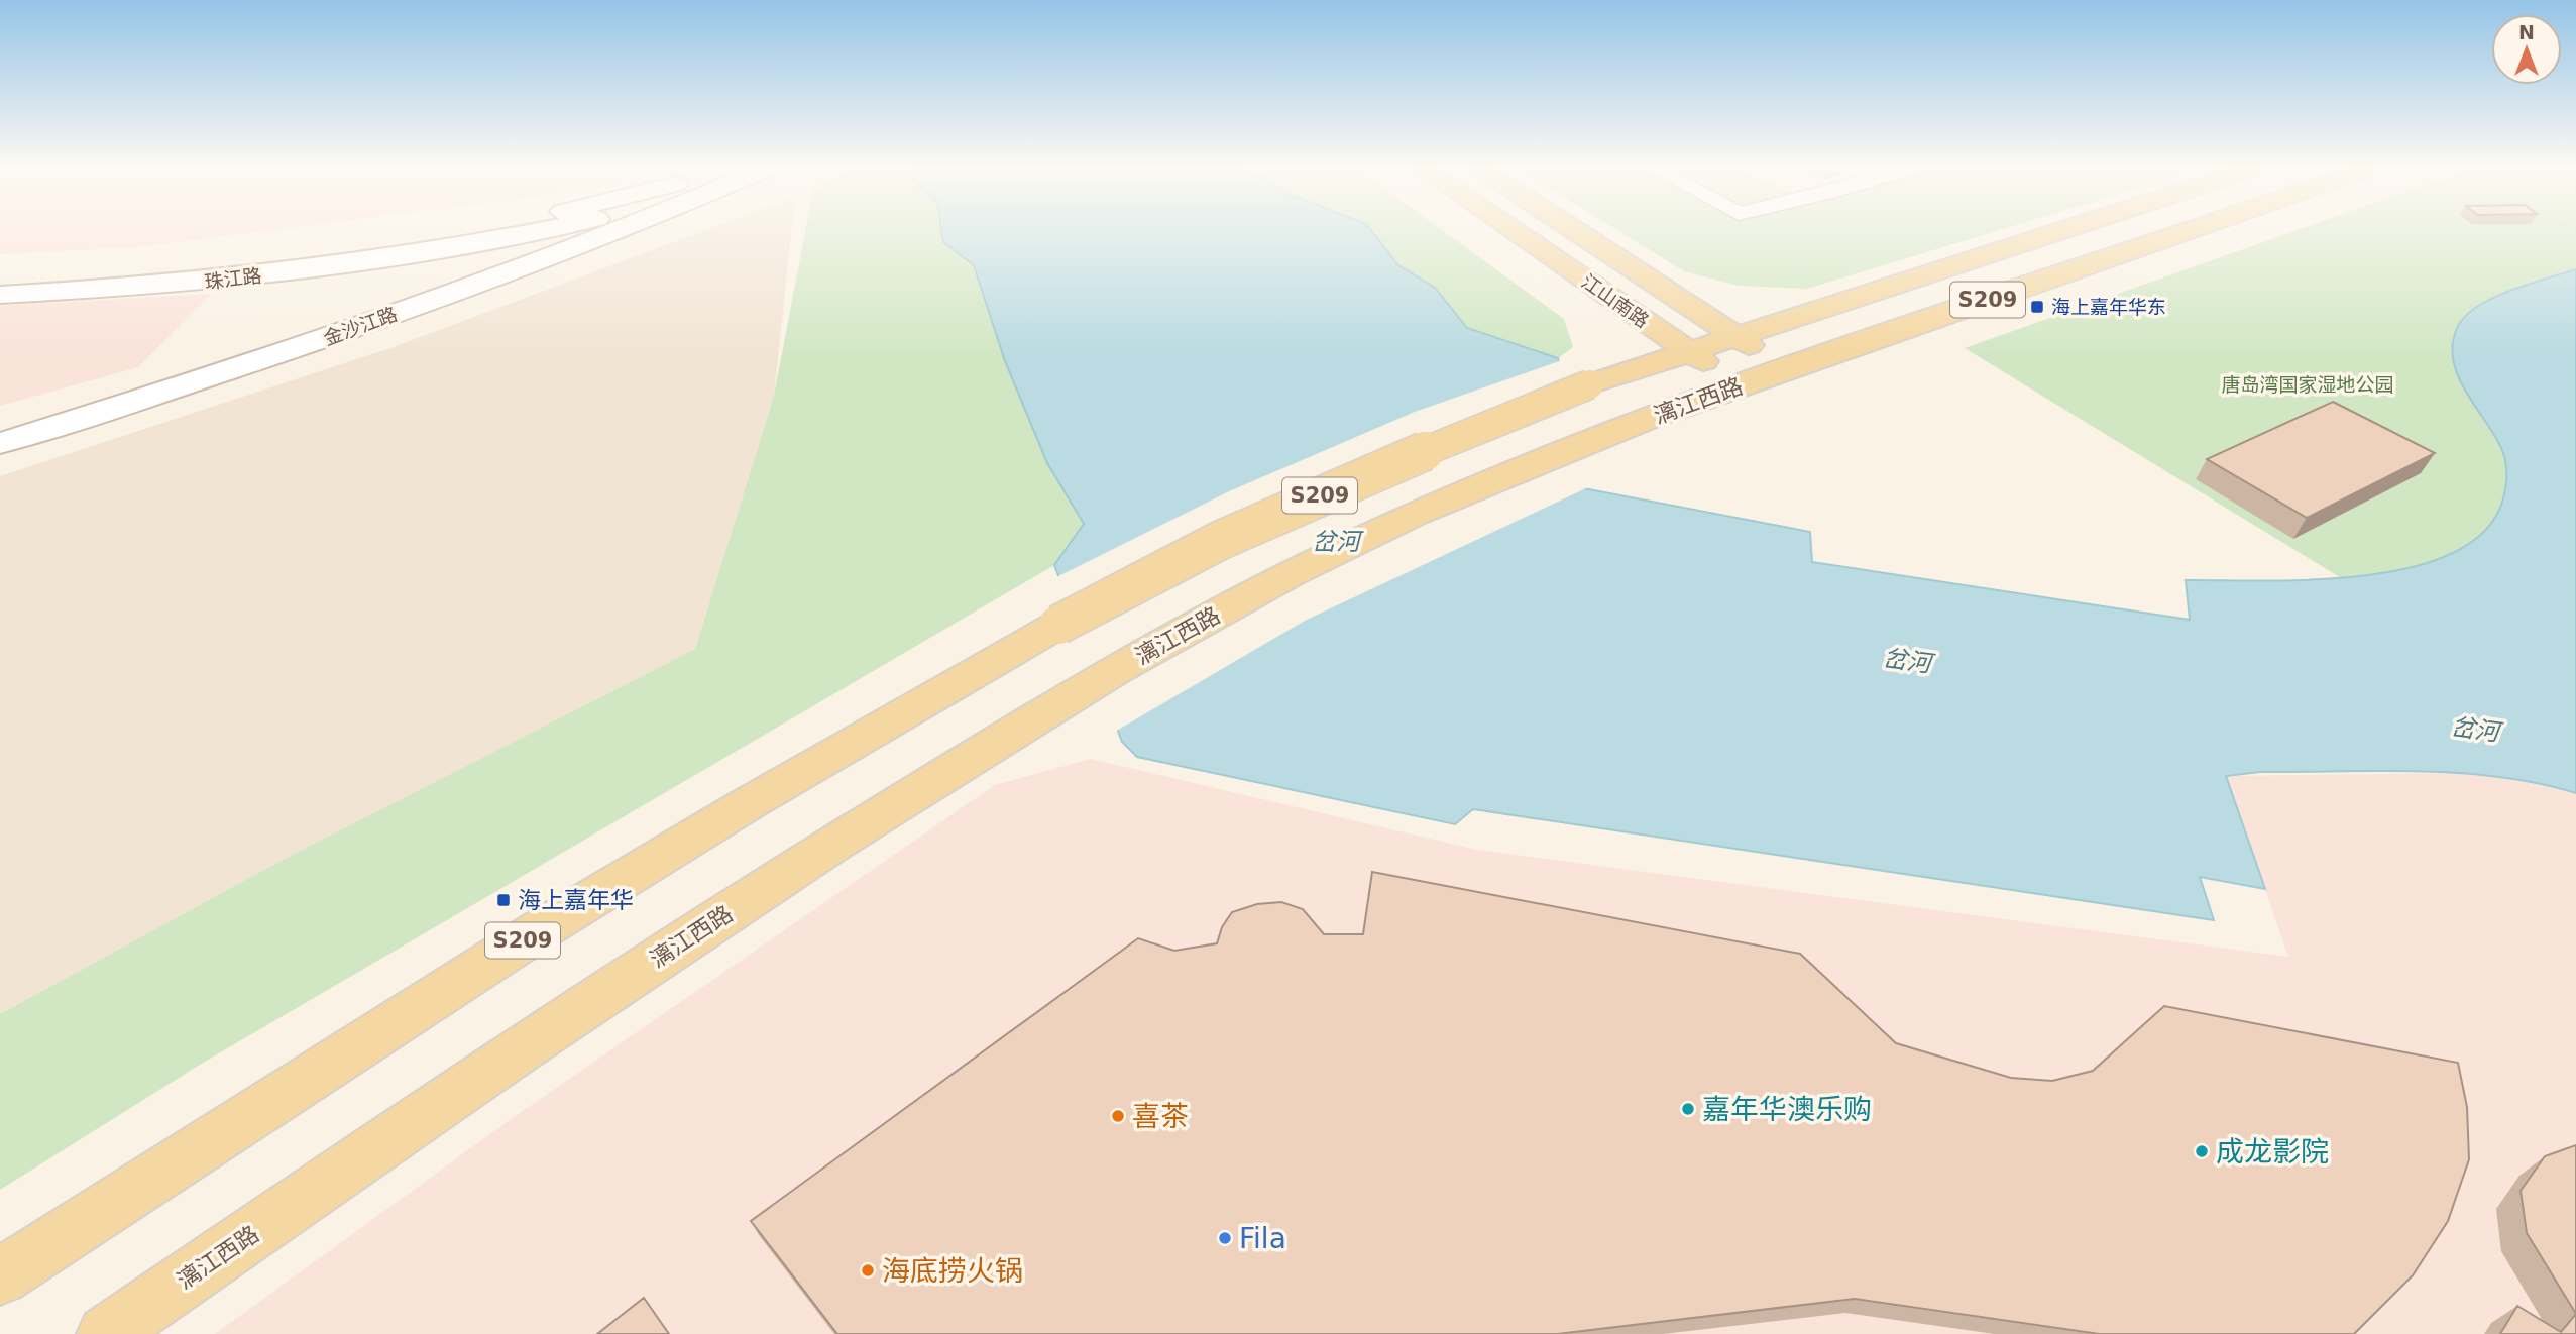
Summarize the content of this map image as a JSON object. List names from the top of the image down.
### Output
{
  "streets": {
    "main road": [
      "珠江路",
      "S209",
      "江山南路",
      "金沙江路",
      "漓江西路"
    ]
  },
  "crossings": [
    ["江山南路", "漓江西路"]
  ],
  "water": ["岔河"],
  "parks": ["唐岛湾国家湿地公园"],
  "places": {
    "transit": ["海上嘉年华东", "海上嘉年华"],
    "other": [
      "嘉年华澳乐购",
      "喜茶",
      "成龙影院",
      "Fila",
      "海底捞火锅"
    ]
  },
  "north": "top"
}
